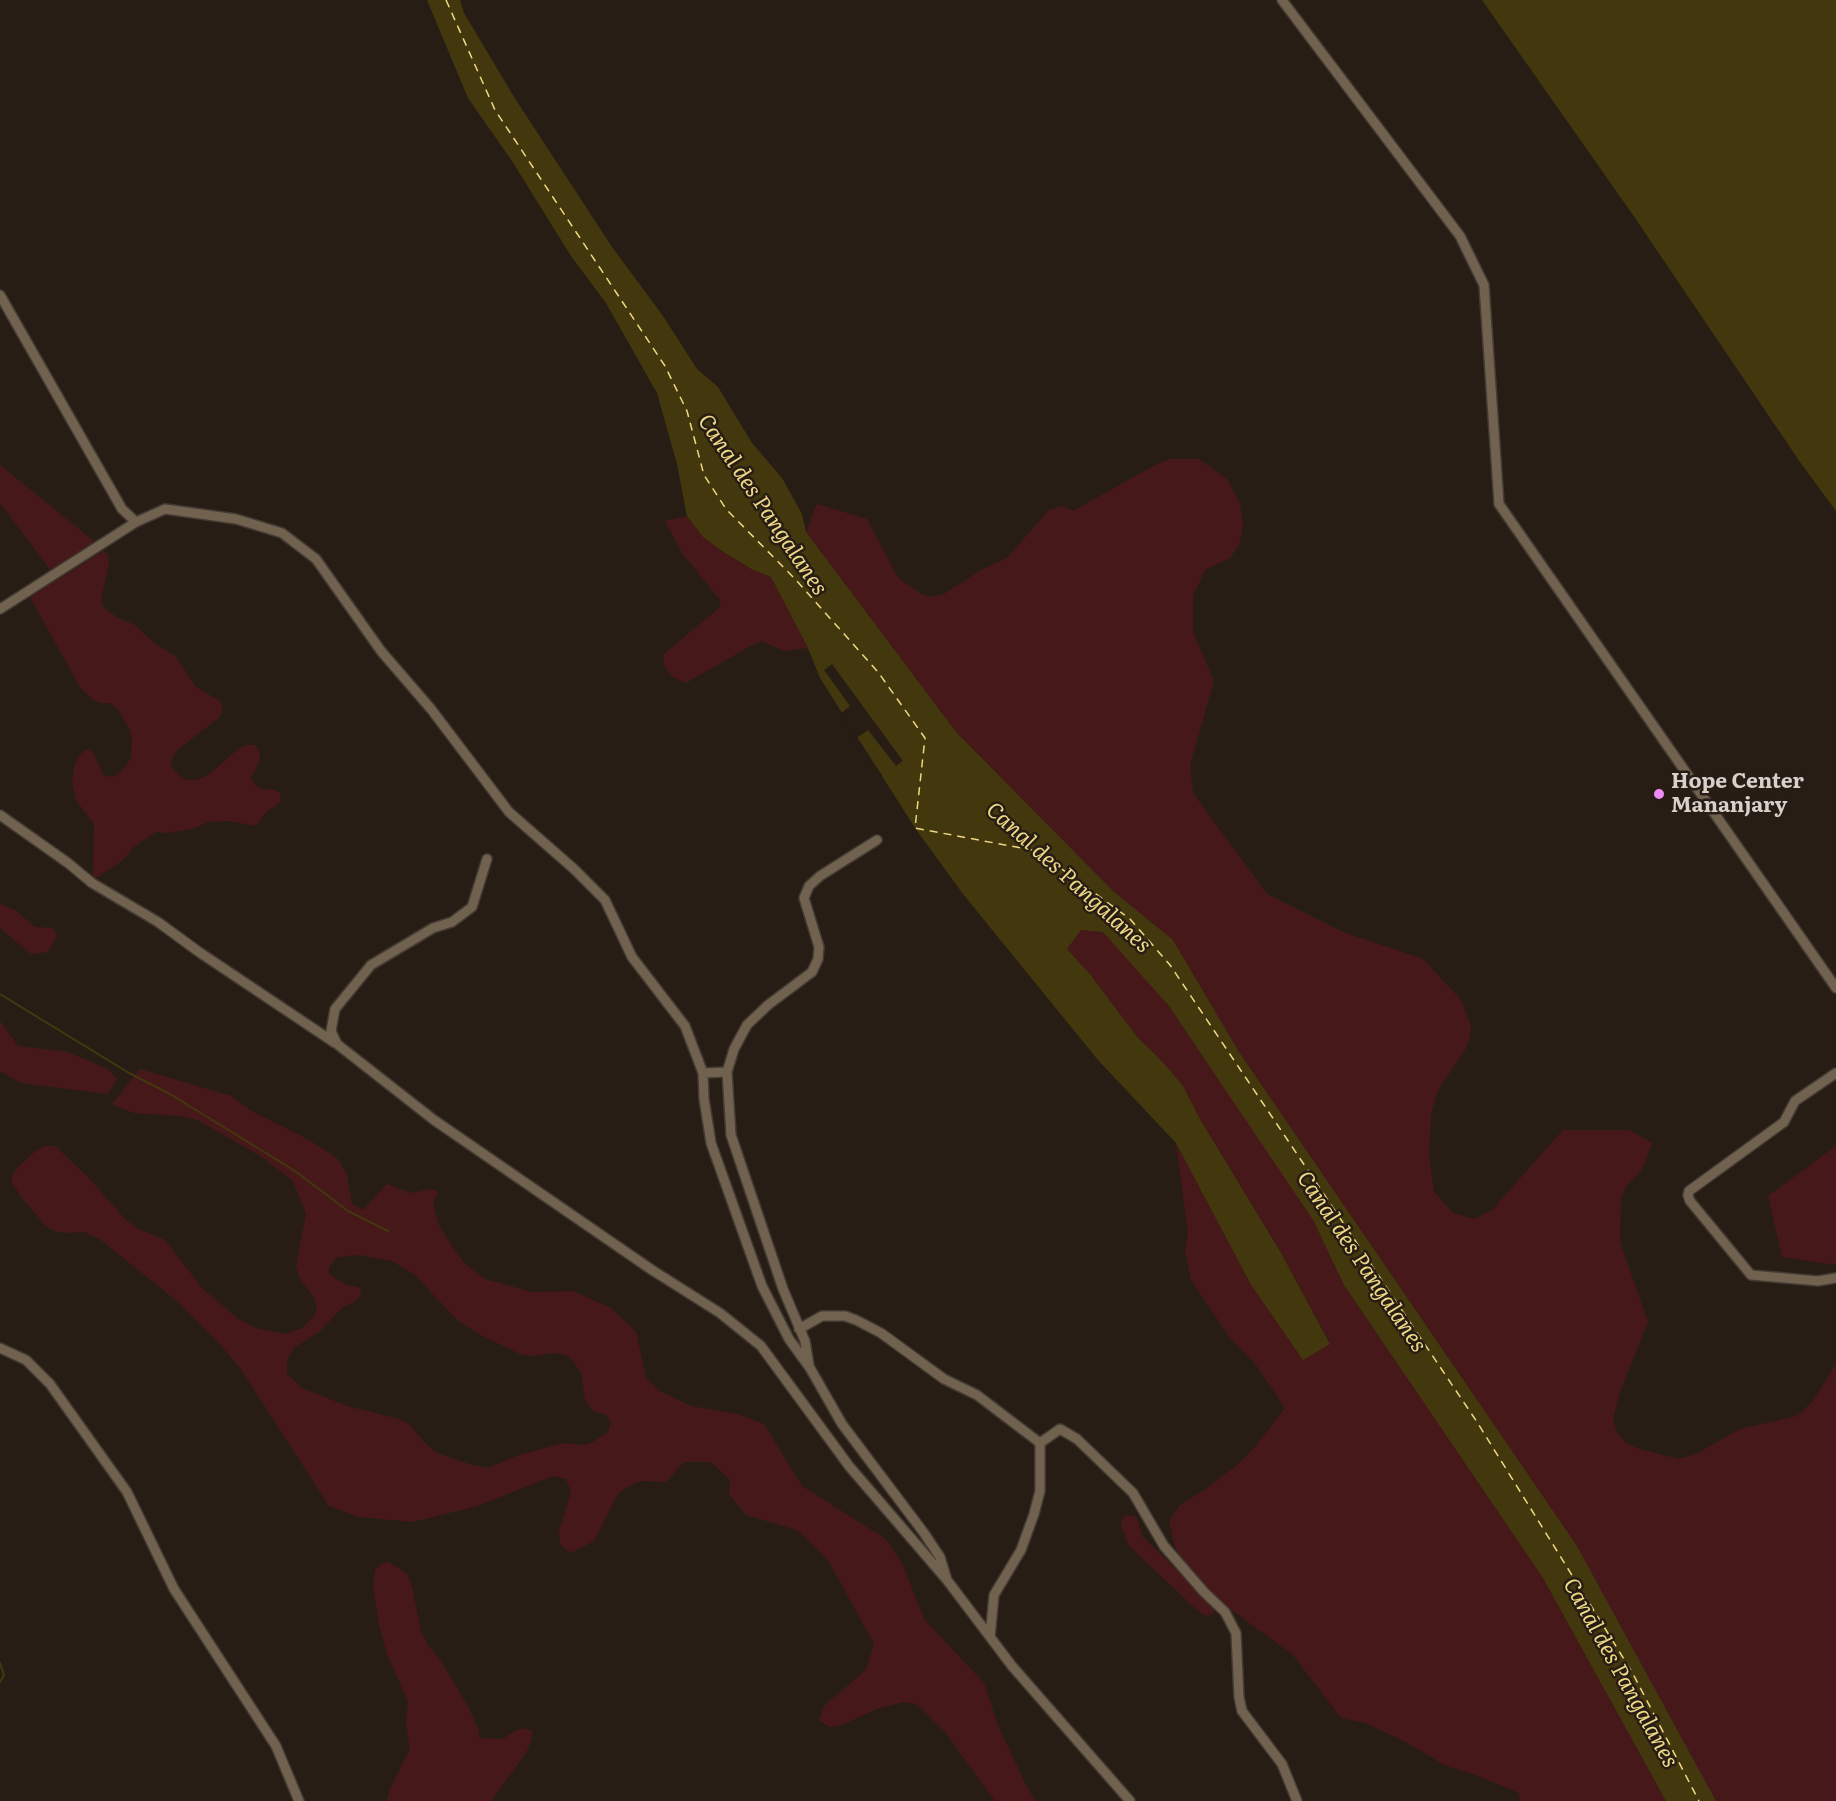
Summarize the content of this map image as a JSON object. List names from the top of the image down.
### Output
{
  "water": ["Canal des Pangalanes"],
  "places": ["Hope Center Mananjary"]
}
